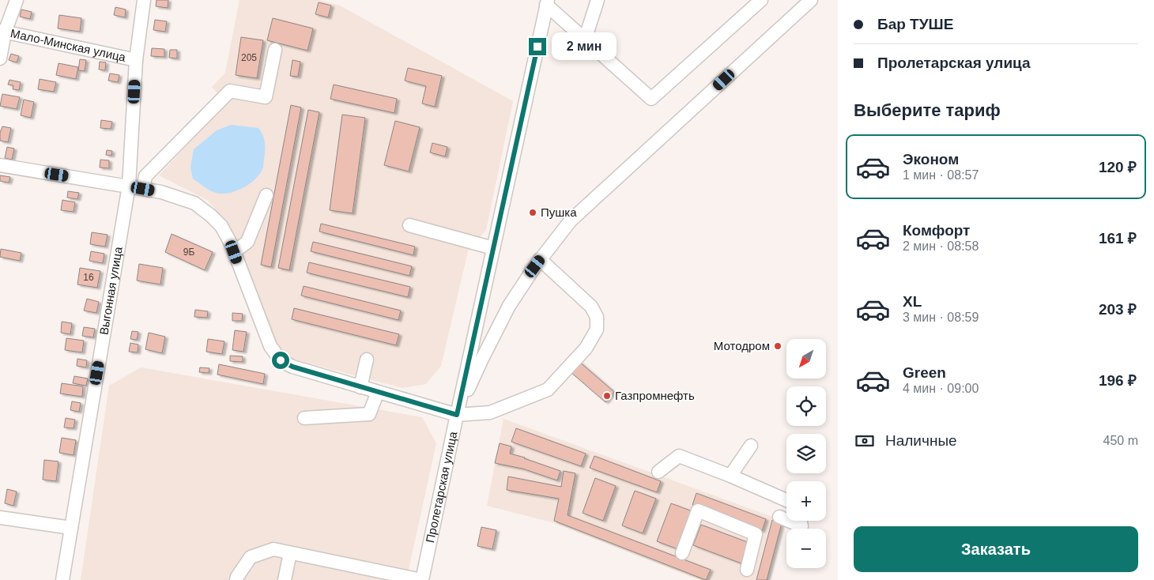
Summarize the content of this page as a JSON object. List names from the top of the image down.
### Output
{
  "streets": {
    "street": ["Мало-Минская улица", "Выгонная улица", "Пролетарская улица"]
  },
  "crossings": [
    ["Мало-Минская улица", "Выгонная улица"]
  ],
  "places": ["Пушка", "Мотодром", "Газпромнефть"],
  "house_numbers": ["205", "9Б", "16"],
  "north": "bottom left",
  "page": {
    "banner": ["Бар ТУШЕ", "Пролетарская улица"],
    "bubble": "2 мин",
    "heading": "Выберите тариф",
    "list": [
      {
        "name": "Эконом",
        "note": "1 мин · 08:57",
        "value": "120 ₽"
      },
      {
        "name": "Комфорт",
        "note": "2 мин · 08:58",
        "value": "161 ₽"
      },
      {
        "name": "XL",
        "note": "3 мин · 08:59",
        "value": "203 ₽"
      },
      {
        "name": "Green",
        "note": "4 мин · 09:00",
        "value": "196 ₽"
      }
    ],
    "map_buttons": ["+", "−"],
    "pay": ["Наличные", "450 m"],
    "buttons": "Заказать"
  }
}
